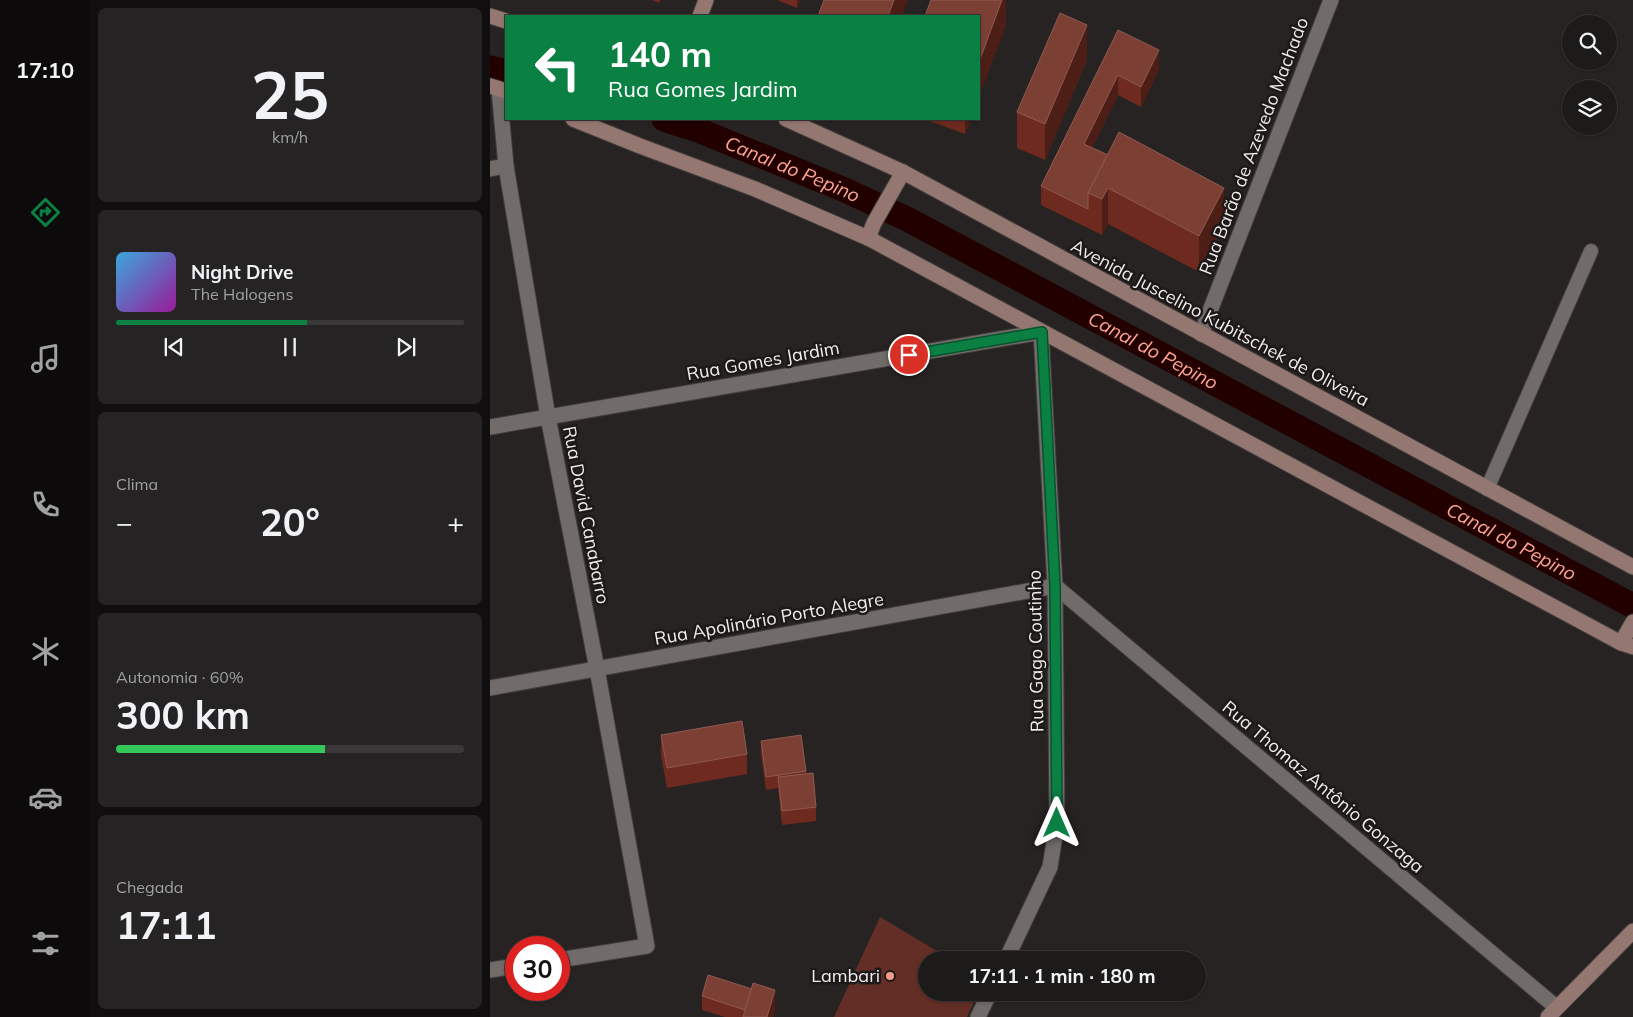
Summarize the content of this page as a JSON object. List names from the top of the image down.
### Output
{
  "streets": {
    "main road": ["Avenida Juscelino Kubitschek de Oliveira"],
    "street": [
      "Rua Barão de Azevedo Machado",
      "Rua Gomes Jardim",
      "Rua David Canabarro",
      "Rua Apolinário Porto Alegre",
      "Rua Gago Coutinho",
      "Rua Thomaz Antônio Gonzaga"
    ]
  },
  "crossings": [
    ["Rua Barão de Azevedo Machado", "Avenida Juscelino Kubitschek de Oliveira"],
    ["Rua Gomes Jardim", "Rua David Canabarro"],
    ["Rua Gomes Jardim", "Rua Gago Coutinho"],
    ["Rua David Canabarro", "Rua Apolinário Porto Alegre"],
    ["Rua Apolinário Porto Alegre", "Rua Gago Coutinho"],
    ["Rua Apolinário Porto Alegre", "Rua Thomaz Antônio Gonzaga"],
    ["Rua Gago Coutinho", "Rua Thomaz Antônio Gonzaga"]
  ],
  "water": ["Canal do Pepino"],
  "places": ["Lambari"],
  "page": {
    "tabs": "17:10",
    "tile": [
      ["25", "km/h"],
      "Clima",
      ["Autonomia · 60%", "300 km"],
      ["Chegada", "17:11"]
    ],
    "turn": ["140 m", "Rua Gomes Jardim"],
    "song": ["Night Drive", "The Halogens"],
    "heat": ["−", "20°", "+"],
    "limit": "30",
    "trip": "17:11 · 1 min · 180 m"
  }
}
